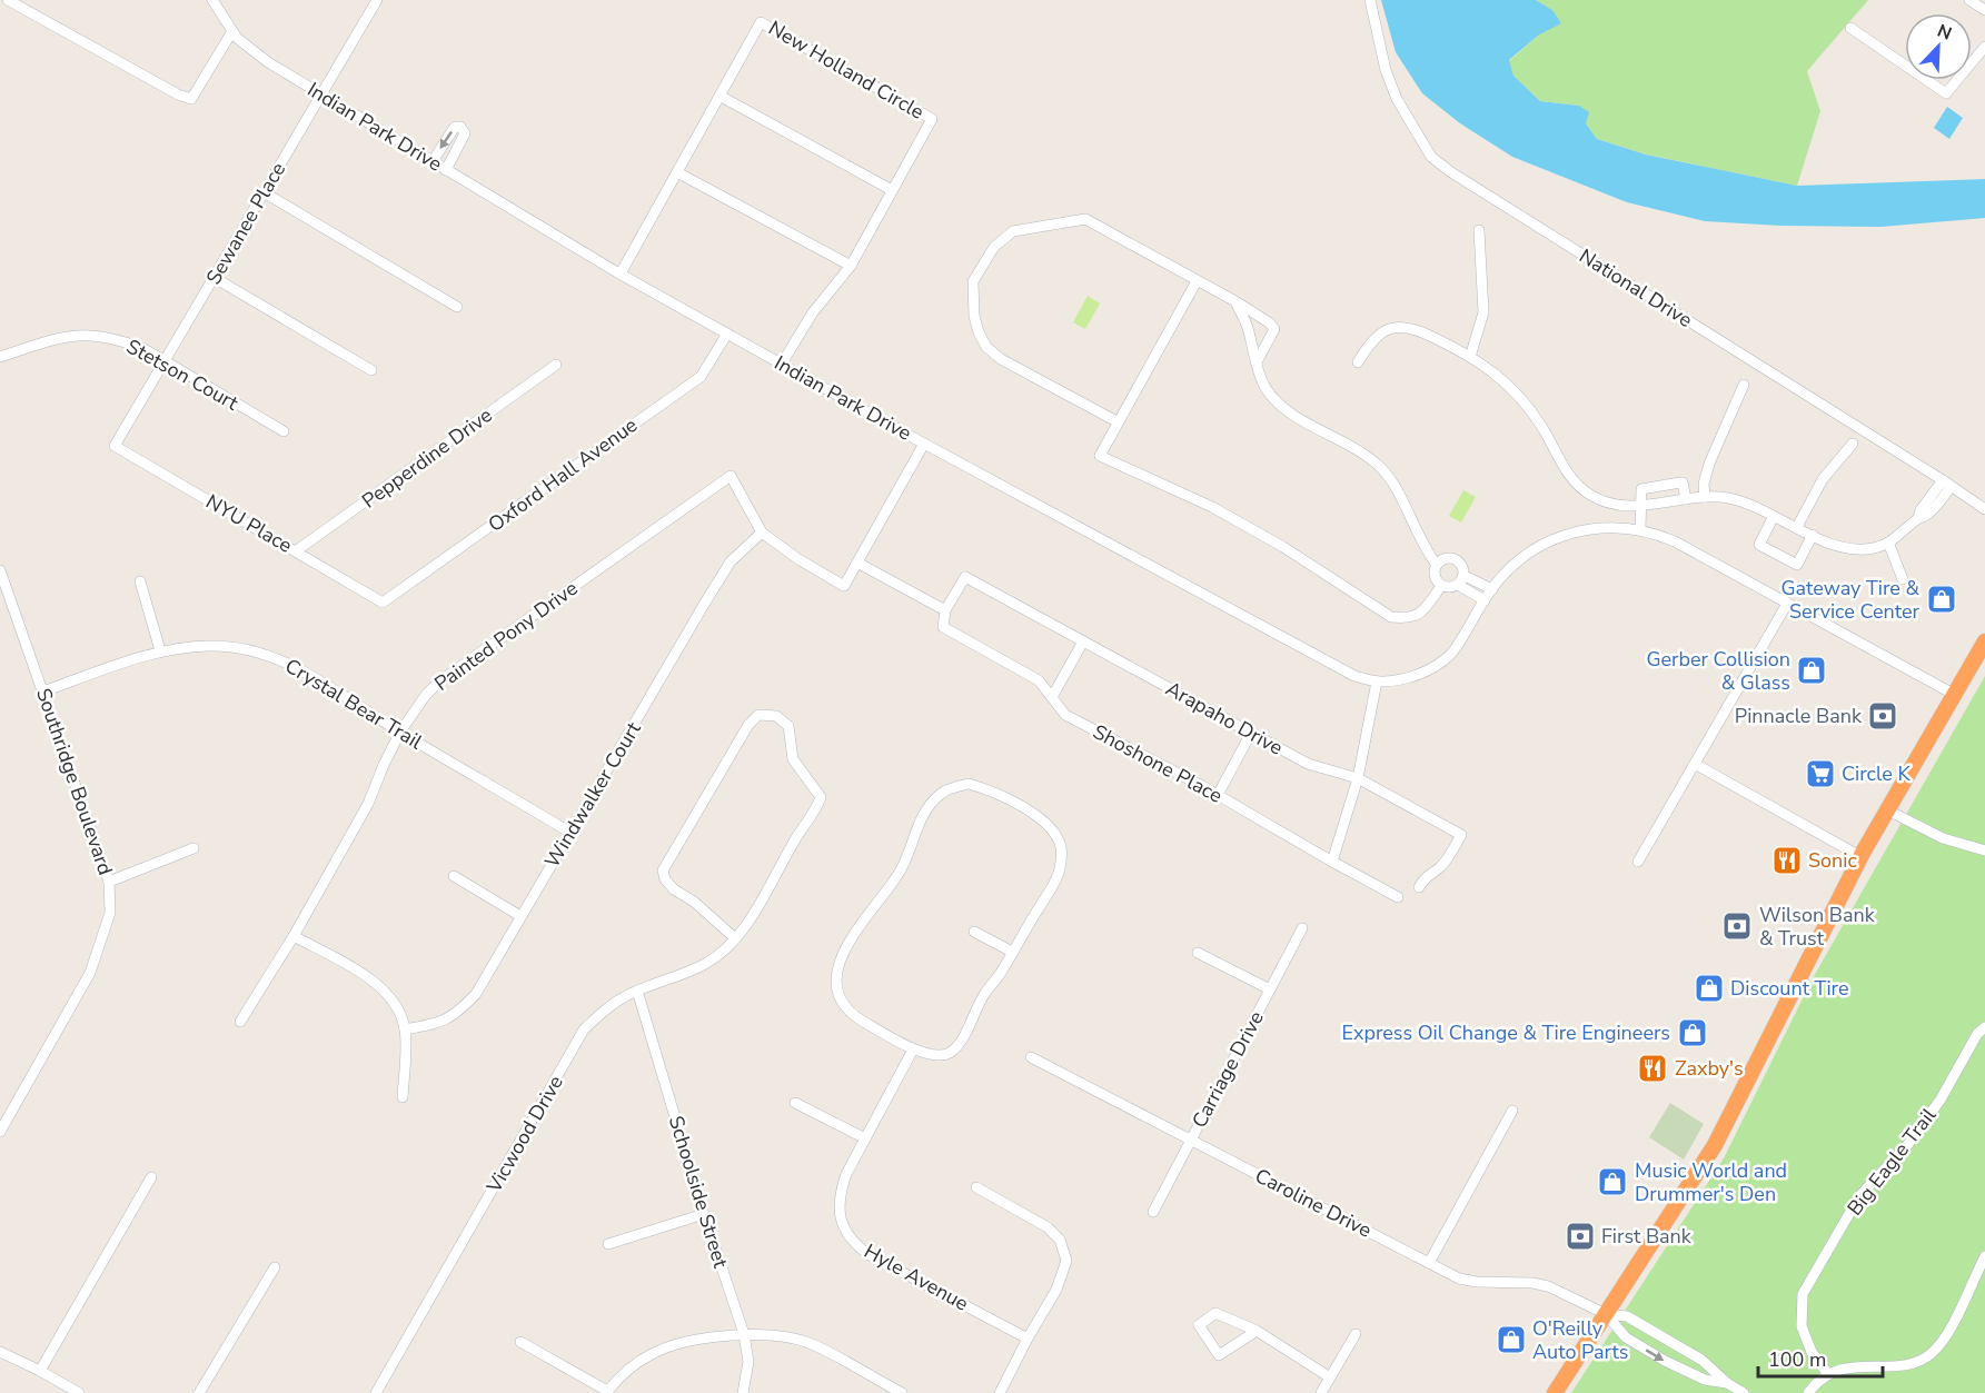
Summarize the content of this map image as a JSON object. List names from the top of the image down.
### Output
{
  "streets": {
    "street": [
      "New Holland Circle",
      "Indian Park Drive",
      "Sewanee Place",
      "National Drive",
      "Stetson Court",
      "Pepperdine Drive",
      "Oxford Hall Avenue",
      "NYU Place",
      "Painted Pony Drive",
      "Crystal Bear Trail",
      "Arapaho Drive",
      "Shoshone Place",
      "Southridge Boulevard",
      "Windwalker Court",
      "Carriage Drive",
      "Vicwood Drive",
      "Big Eagle Trail",
      "Schoolside Street",
      "Caroline Drive",
      "Hyle Avenue"
    ]
  },
  "crossings": [
    ["New Holland Circle", "Indian Park Drive"],
    ["Indian Park Drive", "Sewanee Place"],
    ["Indian Park Drive", "Oxford Hall Avenue"],
    ["Sewanee Place", "Stetson Court"],
    ["Sewanee Place", "NYU Place"],
    ["Pepperdine Drive", "NYU Place"],
    ["Oxford Hall Avenue", "NYU Place"],
    ["Painted Pony Drive", "Crystal Bear Trail"],
    ["Painted Pony Drive", "Windwalker Court"],
    ["Crystal Bear Trail", "Southridge Boulevard"],
    ["Crystal Bear Trail", "Windwalker Court"],
    ["Arapaho Drive", "Shoshone Place"],
    ["Carriage Drive", "Caroline Drive"],
    ["Vicwood Drive", "Schoolside Street"]
  ],
  "places": {
    "shop": [
      "Gateway Tire & Service Center",
      "Gerber Collision & Glass",
      "Discount Tire",
      "Express Oil Change & Tire Engineers",
      "Music World and Drummer's Den",
      "O'Reilly Auto Parts"
    ],
    "bank": ["Pinnacle Bank", "Wilson Bank & Trust", "First Bank"],
    "supermarket": ["Circle K"],
    "restaurant": ["Sonic", "Zaxby's"]
  },
  "scale_bar": "100 m",
  "north": "top right"
}
